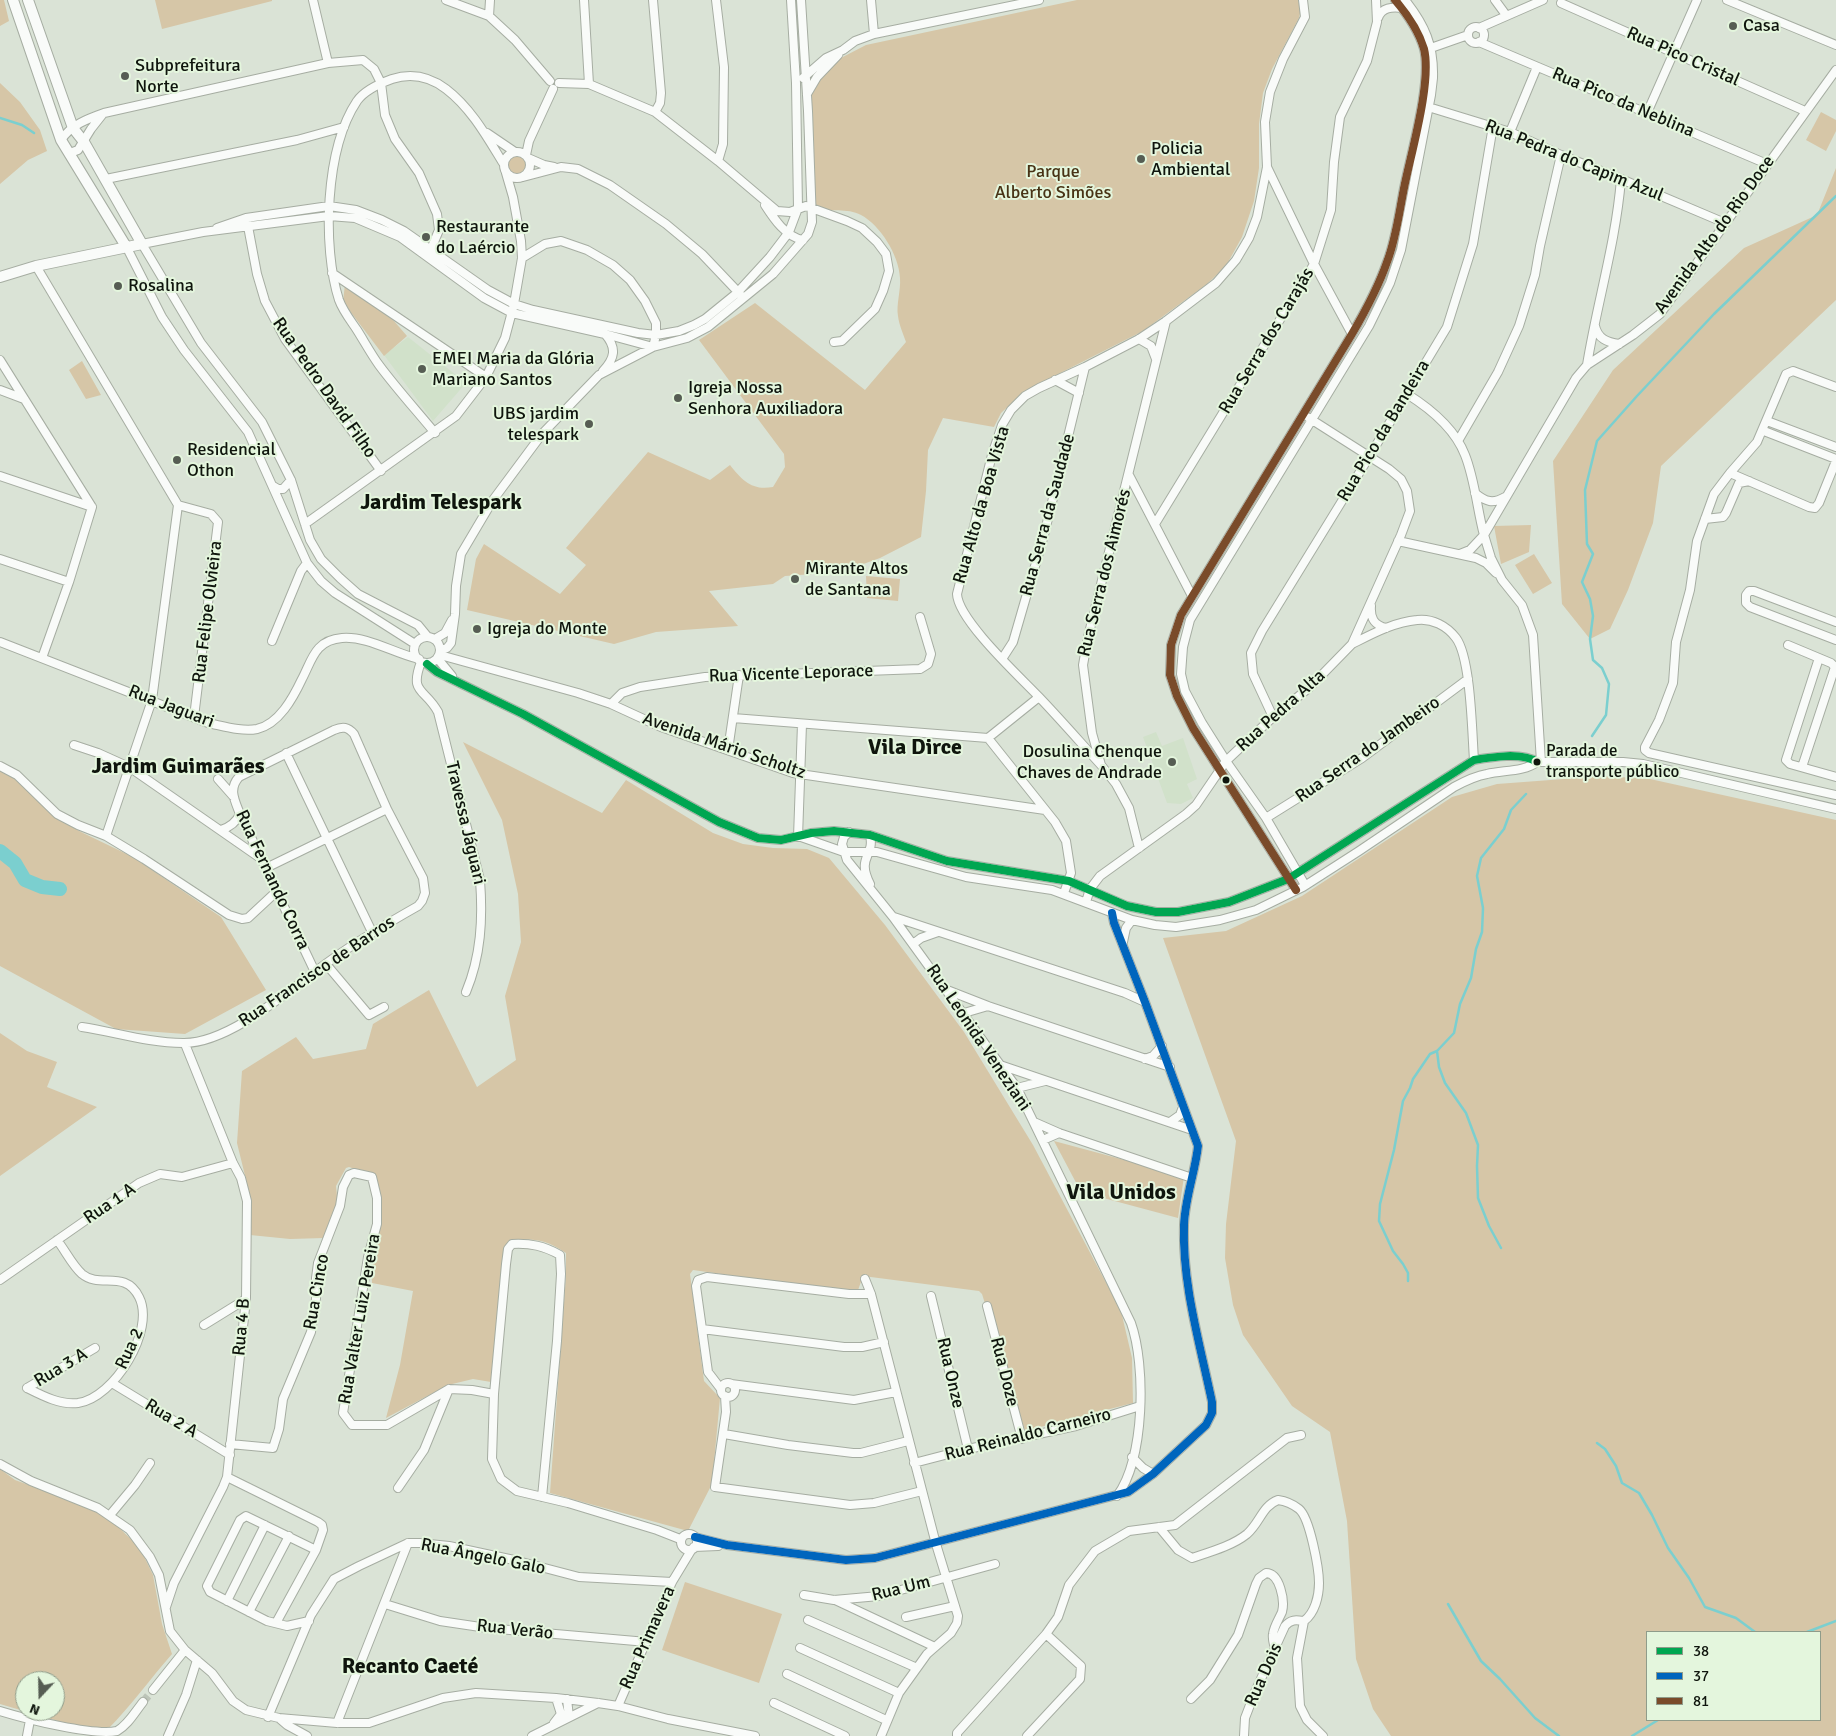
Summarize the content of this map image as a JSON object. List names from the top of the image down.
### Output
{
  "streets": {
    "street": [
      "Rua Pico Cristal",
      "Rua Pico da Neblina",
      "Rua Pedra do Capim Azul",
      "Avenida Alto do Rio Doce",
      "Rua Serra dos Carajás",
      "Rua Pedro David Filho",
      "Rua Pico da Bandeira",
      "Rua Alto da Boa Vista",
      "Rua Serra da Saudade",
      "Rua Serra dos Aimorés",
      "Rua Felipe Olvieira",
      "Rua Vicente Leporace",
      "Rua Jaguari",
      "Rua Pedra Alta",
      "Avenida Mário Scholtz",
      "Rua Serra do Jambeiro",
      "Travessa Jáguari",
      "Rua Fernando Corra",
      "Rua Francisco de Barros",
      "Rua Leonida Veneziani",
      "Rua 1 A",
      "Rua Cinco",
      "Rua Valter Luiz Pereira",
      "Rua 4 B",
      "Rua 2",
      "Rua 3 A",
      "Rua Doze",
      "Rua Onze",
      "Rua 2 A",
      "Rua Reinaldo Carneiro",
      "Rua Ângelo Galo",
      "Rua Um",
      "Rua Verão",
      "Rua Primavera",
      "Rua Dois"
    ]
  },
  "crossings": [
    ["Rua Pico Cristal", "Avenida Alto do Rio Doce"],
    ["Rua Pico da Neblina", "Avenida Alto do Rio Doce"],
    ["Rua Pedra do Capim Azul", "Avenida Alto do Rio Doce"],
    ["Rua Pedra do Capim Azul", "Rua Pico da Bandeira"],
    ["Rua Pico da Bandeira", "Rua Pedra Alta"],
    ["Rua Alto da Boa Vista", "Rua Serra da Saudade"],
    ["Rua Alto da Boa Vista", "Rua Serra dos Aimorés"],
    ["Rua Serra dos Aimorés", "Rua Pedra Alta"],
    ["Rua Felipe Olvieira", "Rua Jaguari"],
    ["Rua Vicente Leporace", "Avenida Mário Scholtz"],
    ["Rua Jaguari", "Rua Pedra Alta"],
    ["Rua Jaguari", "Avenida Mário Scholtz"],
    ["Rua Jaguari", "Travessa Jáguari"],
    ["Avenida Mário Scholtz", "Travessa Jáguari"],
    ["Rua Fernando Corra", "Rua Francisco de Barros"],
    ["Rua Francisco de Barros", "Rua 4 B"],
    ["Rua Leonida Veneziani", "Rua Reinaldo Carneiro"],
    ["Rua 1 A", "Rua 4 B"],
    ["Rua 1 A", "Rua 2"],
    ["Rua Cinco", "Rua Valter Luiz Pereira"],
    ["Rua Cinco", "Rua 4 B"],
    ["Rua 4 B", "Rua 2 A"],
    ["Rua 2", "Rua 3 A"],
    ["Rua 2", "Rua 2 A"],
    ["Rua Doze", "Rua Reinaldo Carneiro"],
    ["Rua Onze", "Rua Reinaldo Carneiro"],
    ["Rua Ângelo Galo", "Rua Primavera"],
    ["Rua Verão", "Rua Primavera"]
  ],
  "districts": [
    "Jardim Telespark",
    "Vila Dirce",
    "Jardim Guimarães",
    "Vila Unidos",
    "Recanto Caeté"
  ],
  "parks": ["Parque Alberto Simões"],
  "places": [
    "Casa",
    "Subprefeitura Norte",
    "Policia Ambiental",
    "Restaurante do Laércio",
    "Rosalina",
    "EMEI Maria da Glória Mariano Santos",
    "Igreja Nossa Senhora Auxiliadora",
    "UBS jardim telespark",
    "Residencial Othon",
    "Mirante Altos de Santana",
    "Igreja do Monte",
    "Dosulina Chenque Chaves de Andrade",
    "Parada de transporte público"
  ],
  "lines": ["transit line 81", "transit line 38", "transit line 37"],
  "legend": ["38", "37", "81"],
  "north": "bottom"
}
